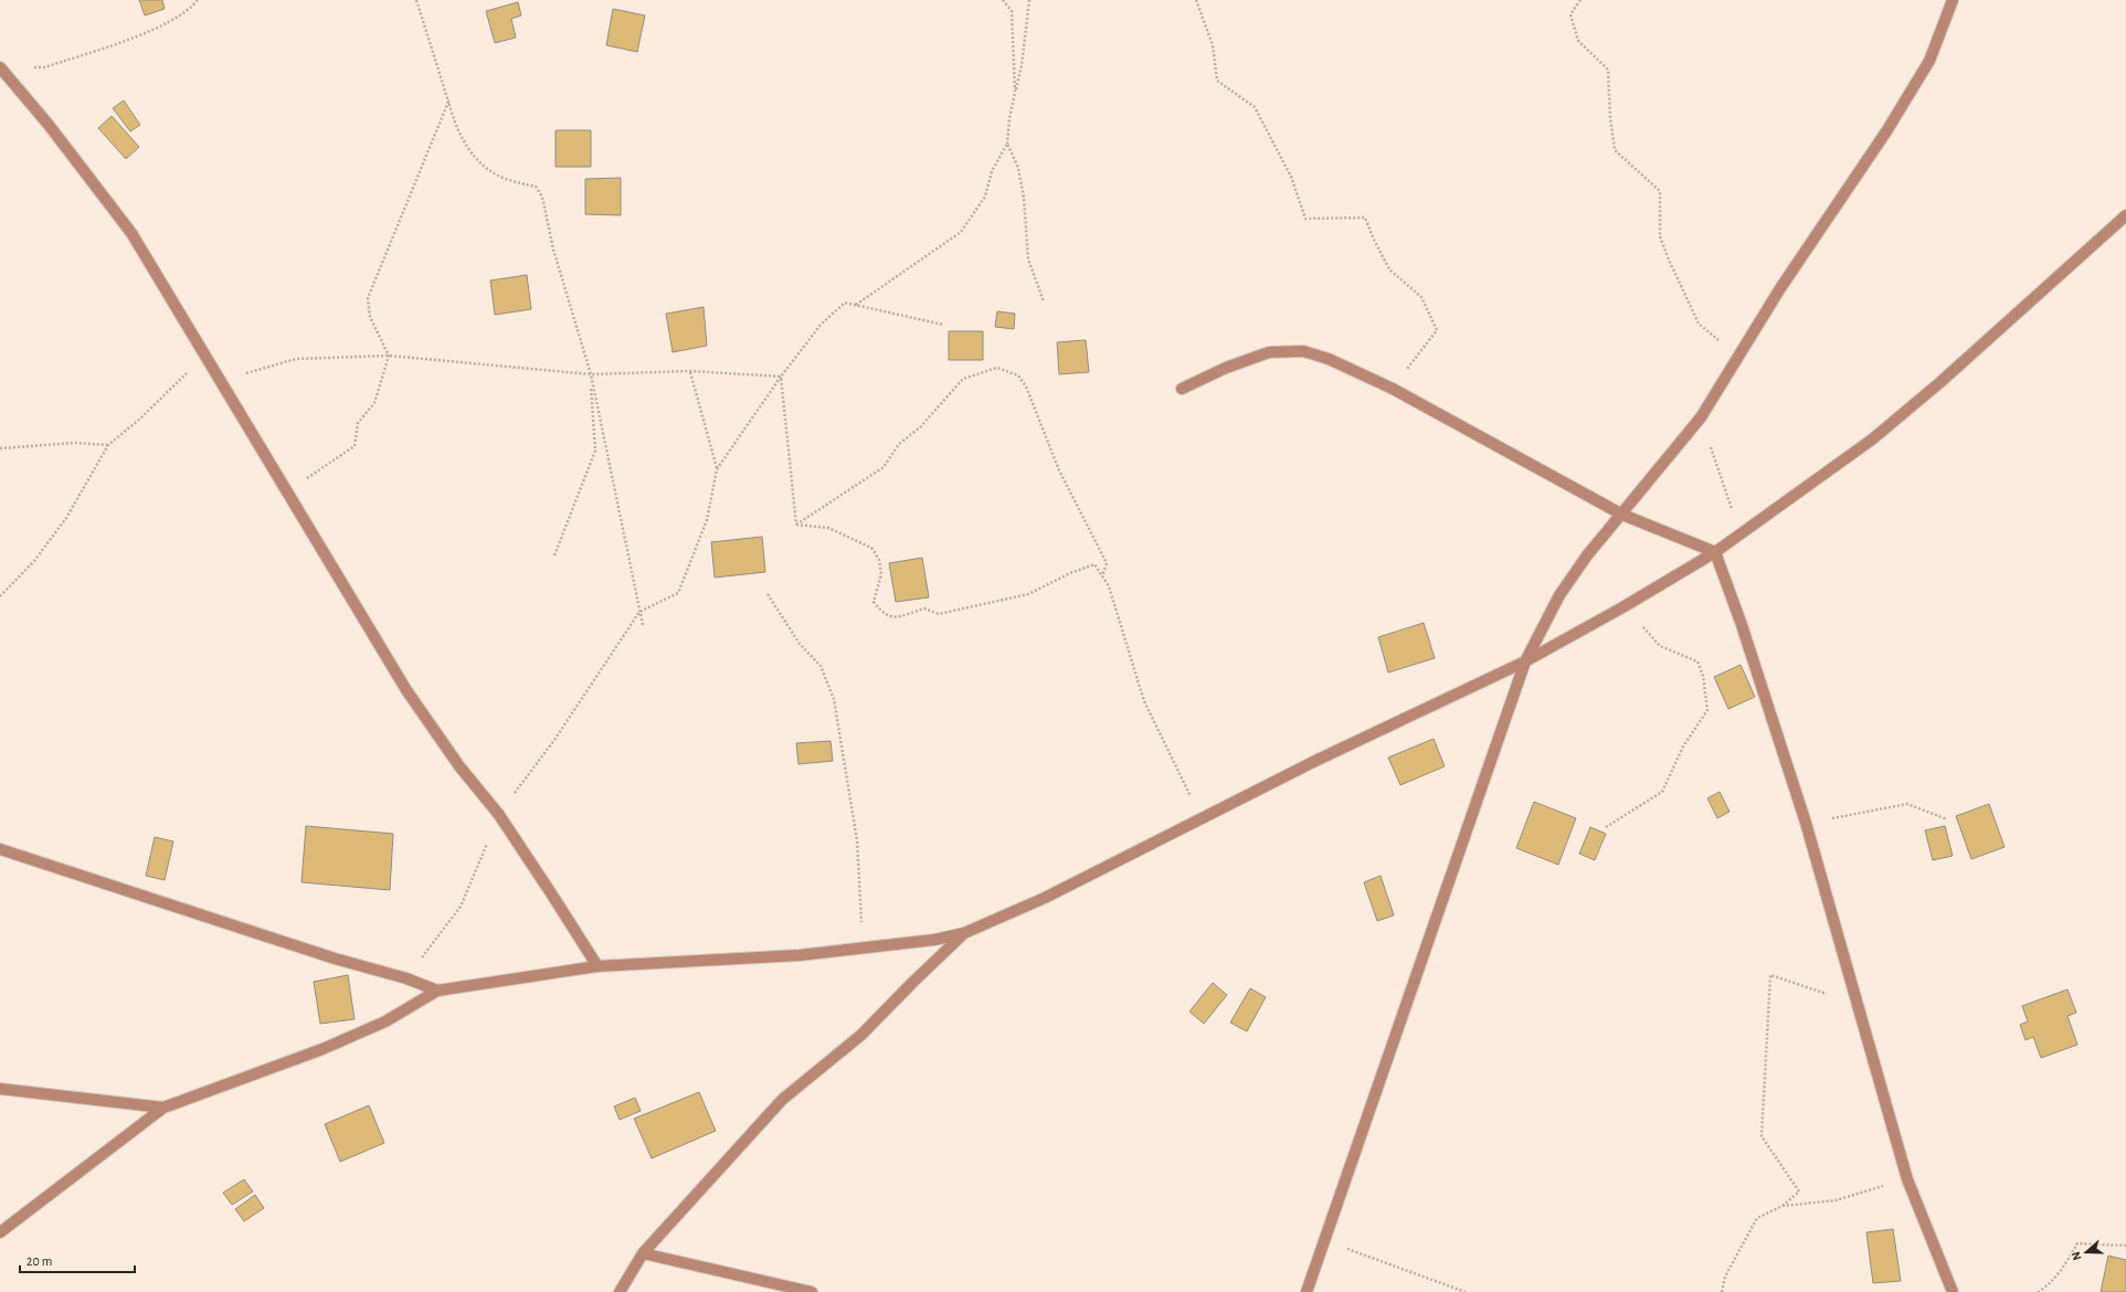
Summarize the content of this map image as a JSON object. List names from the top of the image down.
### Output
{
  "scale_bar": "20 m",
  "north": "left"
}
